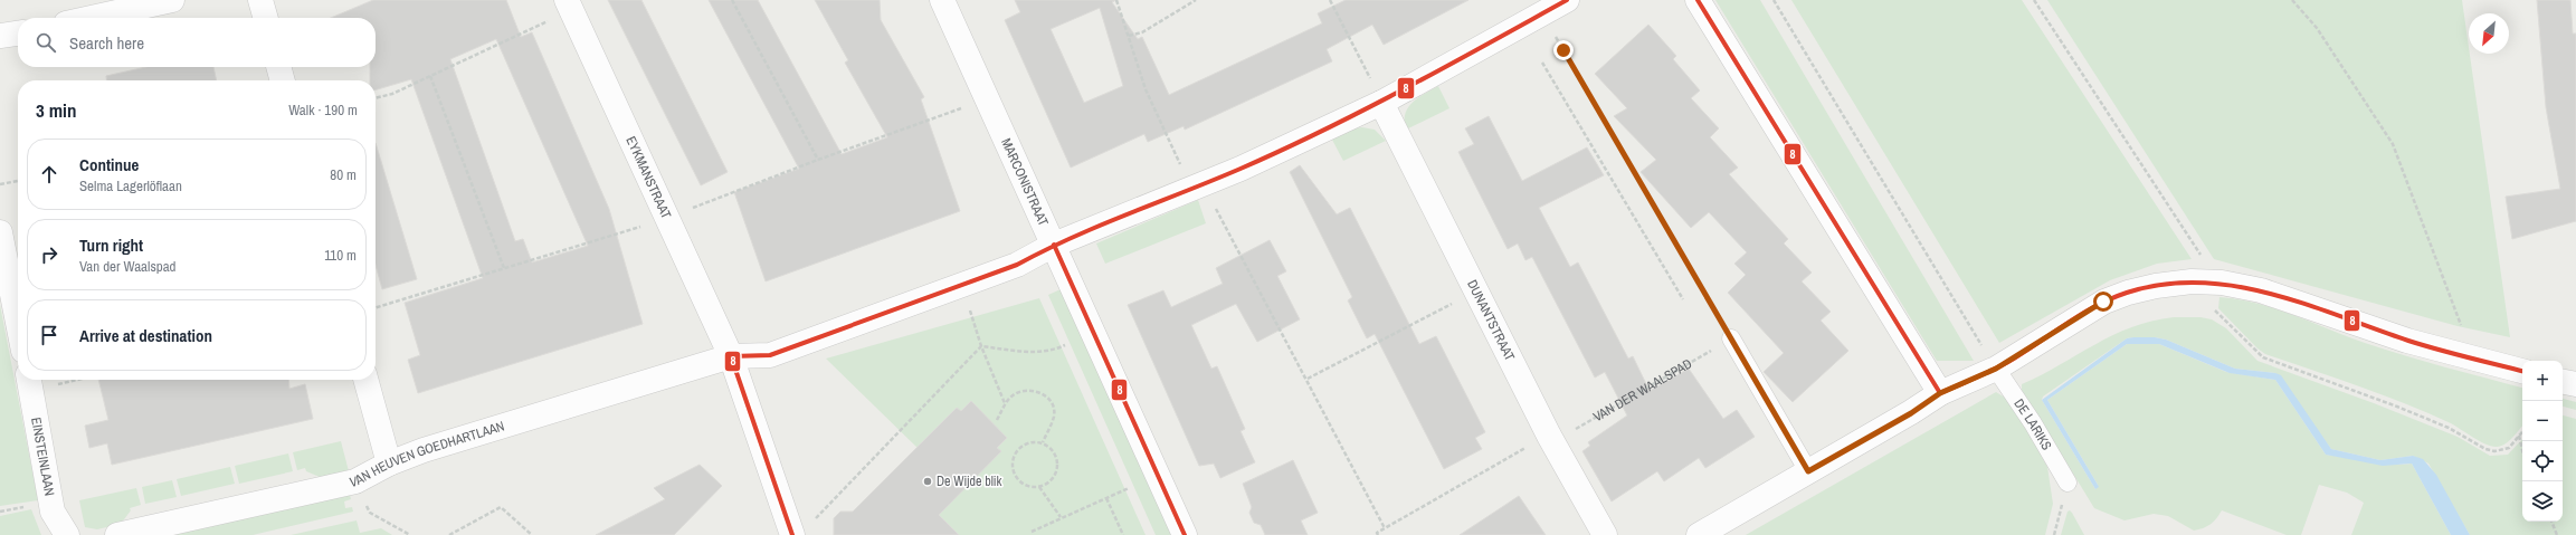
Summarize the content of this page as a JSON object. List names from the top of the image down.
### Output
{
  "streets": {
    "street": [
      "EYKMANSTRAAT",
      "MARCONISTRAAT",
      "DUNANTSTRAAT",
      "VAN HEUVEN GOEDHARTLAAN",
      "EINSTEINLAAN"
    ],
    "lane": ["DE LARIKS"],
    "path": ["VAN DER WAALSPAD"]
  },
  "crossings": [
    ["EYKMANSTRAAT", "VAN HEUVEN GOEDHARTLAAN"],
    ["MARCONISTRAAT", "VAN HEUVEN GOEDHARTLAAN"],
    ["DUNANTSTRAAT", "VAN DER WAALSPAD"],
    ["DUNANTSTRAAT", "VAN HEUVEN GOEDHARTLAAN"]
  ],
  "places": ["De Wijde blik"],
  "lines": ["transit line 8"],
  "north": "bottom left",
  "page": {
    "search": "Search here",
    "heading": ["3 min", "Walk · 190 m"],
    "list": [
      ["Continue", "Selma Lagerlöflaan", "80 m"],
      ["Turn right", "Van der Waalspad", "110 m"],
      "Arrive at destination"
    ],
    "map_buttons": ["+", "−"]
  }
}
